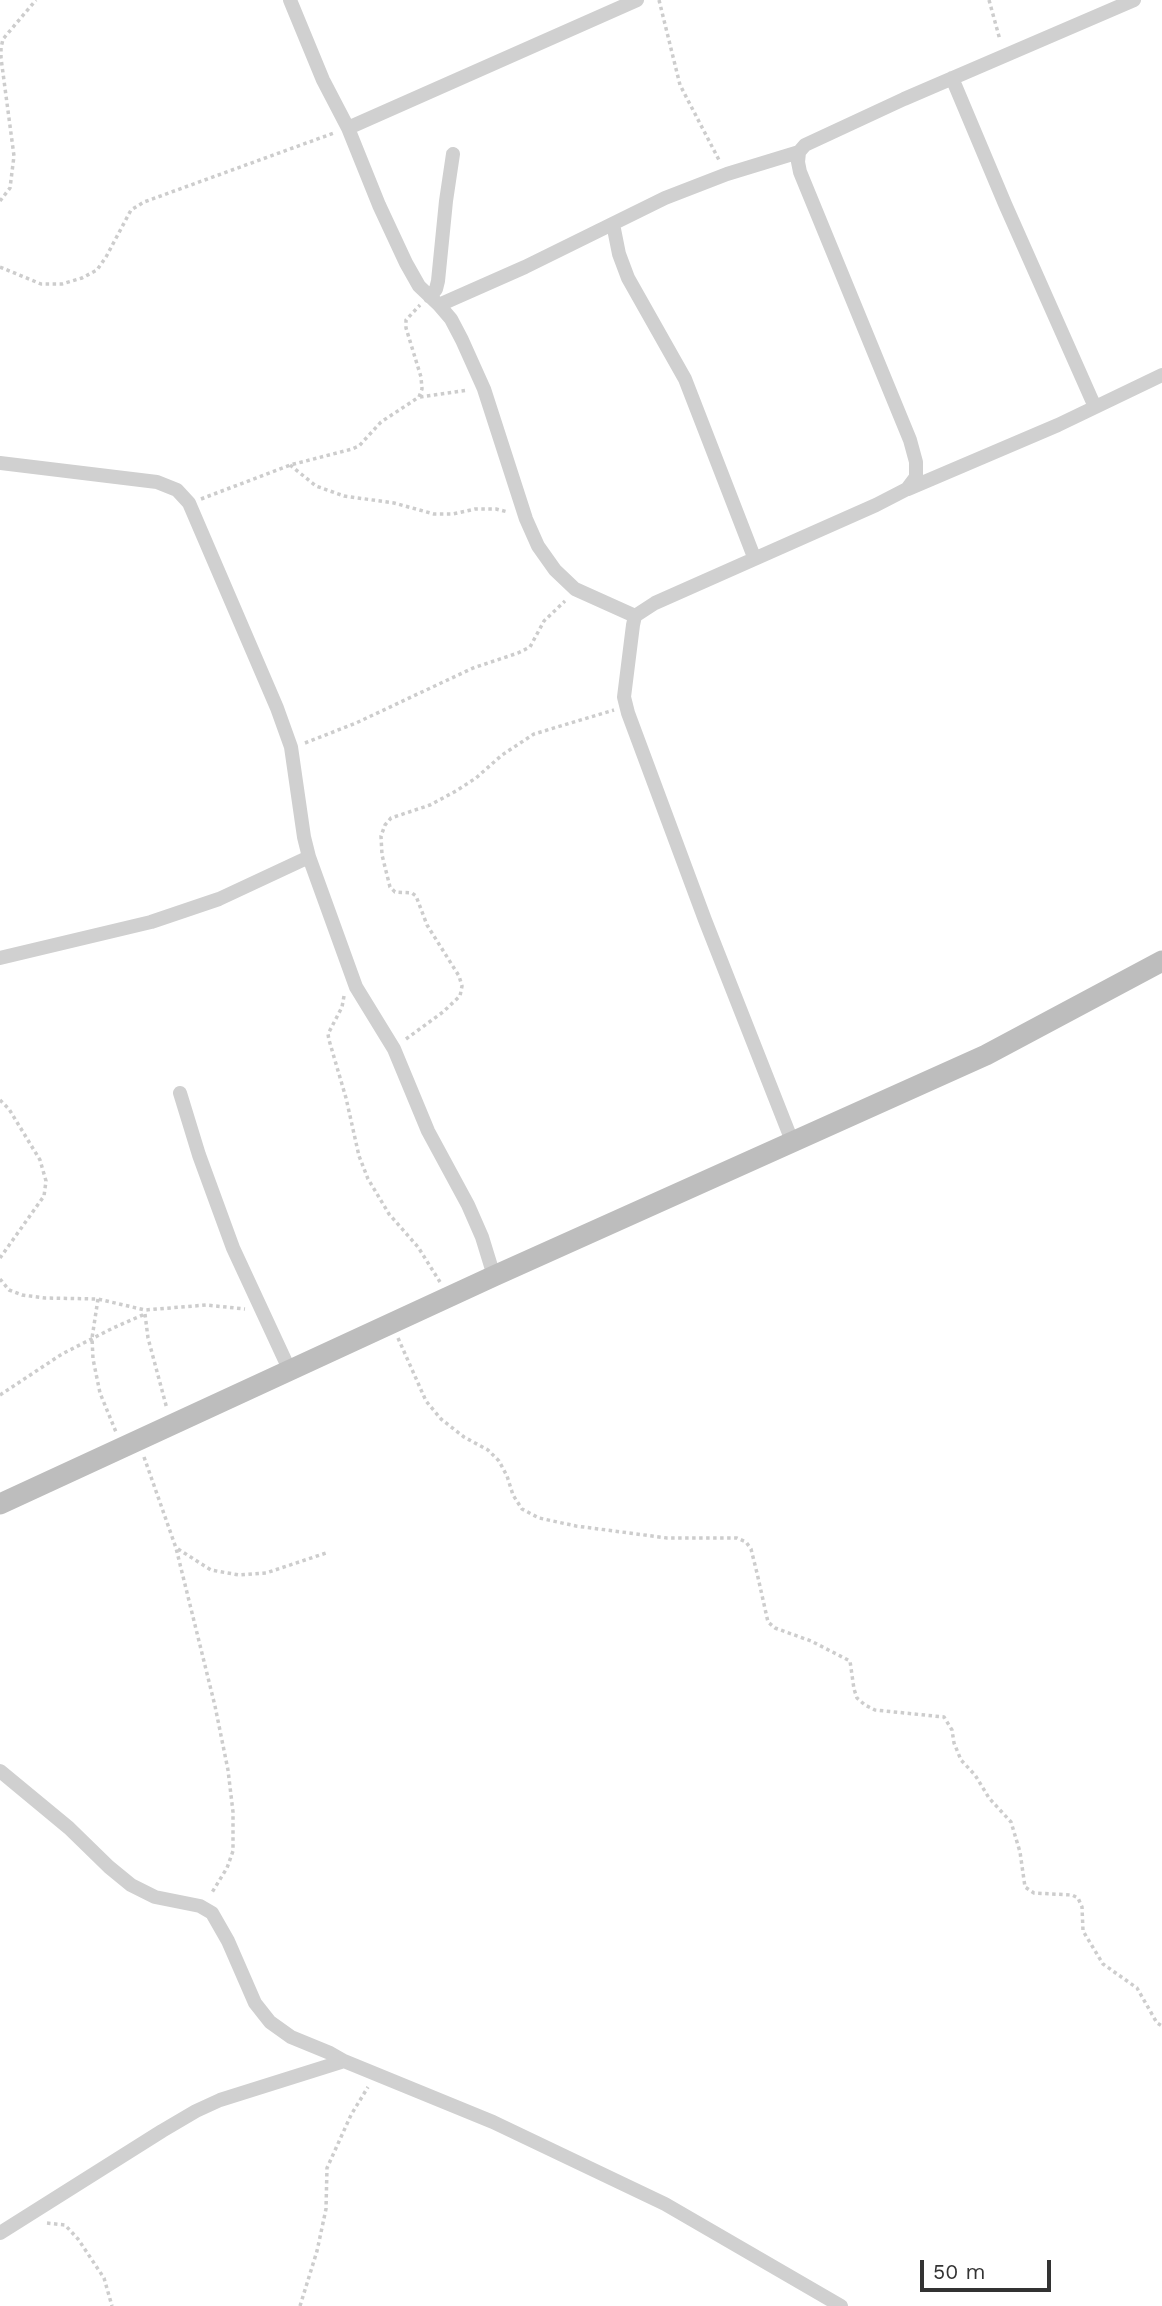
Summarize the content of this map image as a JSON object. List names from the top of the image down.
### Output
{
  "scale_bar": "50 m"
}
